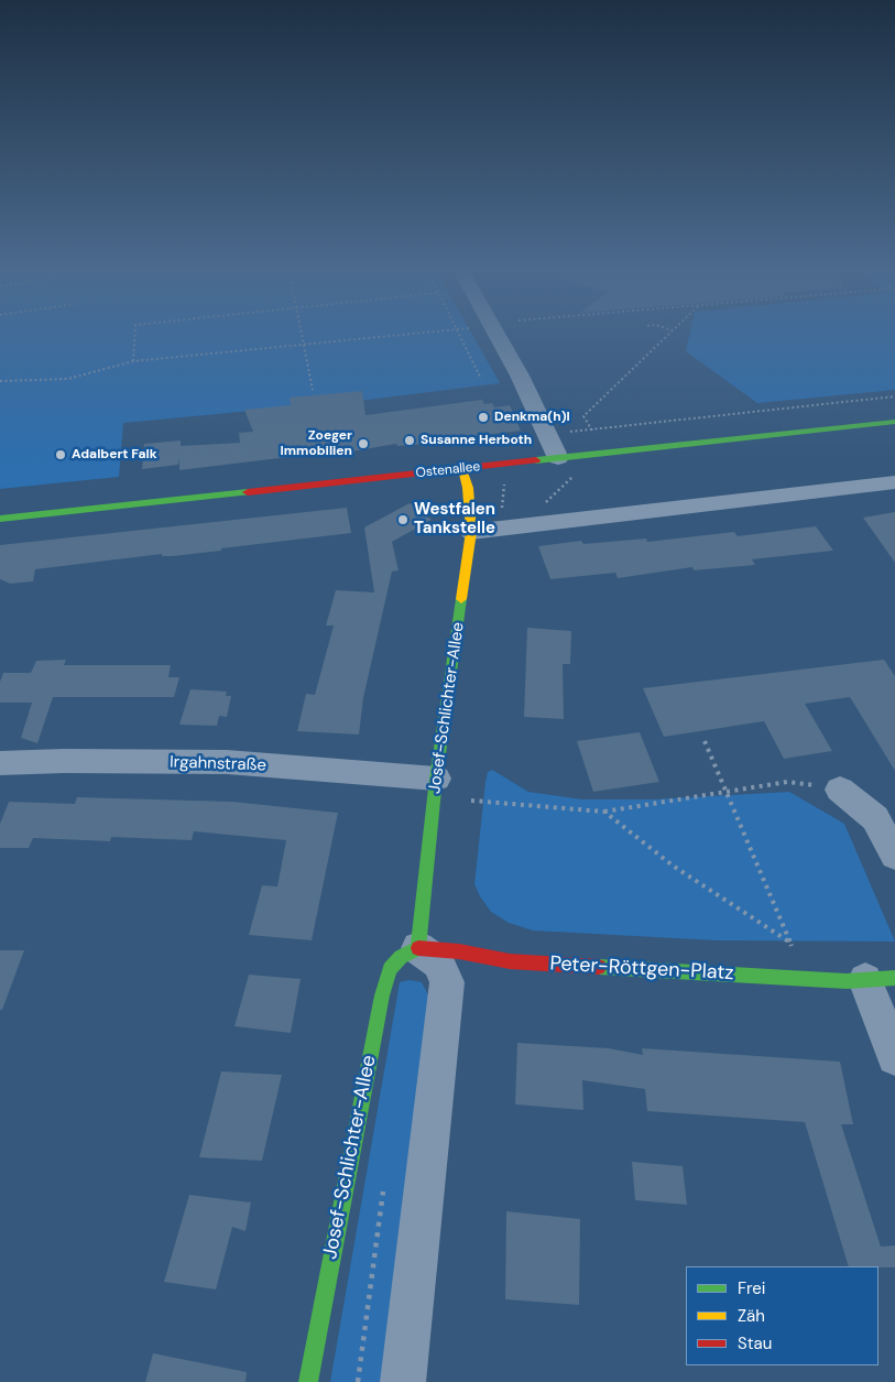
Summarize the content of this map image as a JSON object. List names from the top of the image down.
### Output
{
  "streets": {
    "street": [
      "Ostenallee",
      "Josef-Schlichter-Allee",
      "Irgahnstraße",
      "Peter-Röttgen-Platz"
    ]
  },
  "crossings": [
    ["Ostenallee", "Josef-Schlichter-Allee"],
    ["Josef-Schlichter-Allee", "Irgahnstraße"],
    ["Josef-Schlichter-Allee", "Peter-Röttgen-Platz"]
  ],
  "places": [
    "Denkma(h)l",
    "Susanne Herboth",
    "Zoeger Immobilien",
    "Adalbert Falk",
    "Westfalen Tankstelle"
  ],
  "legend": ["Frei", "Zäh", "Stau"]
}
